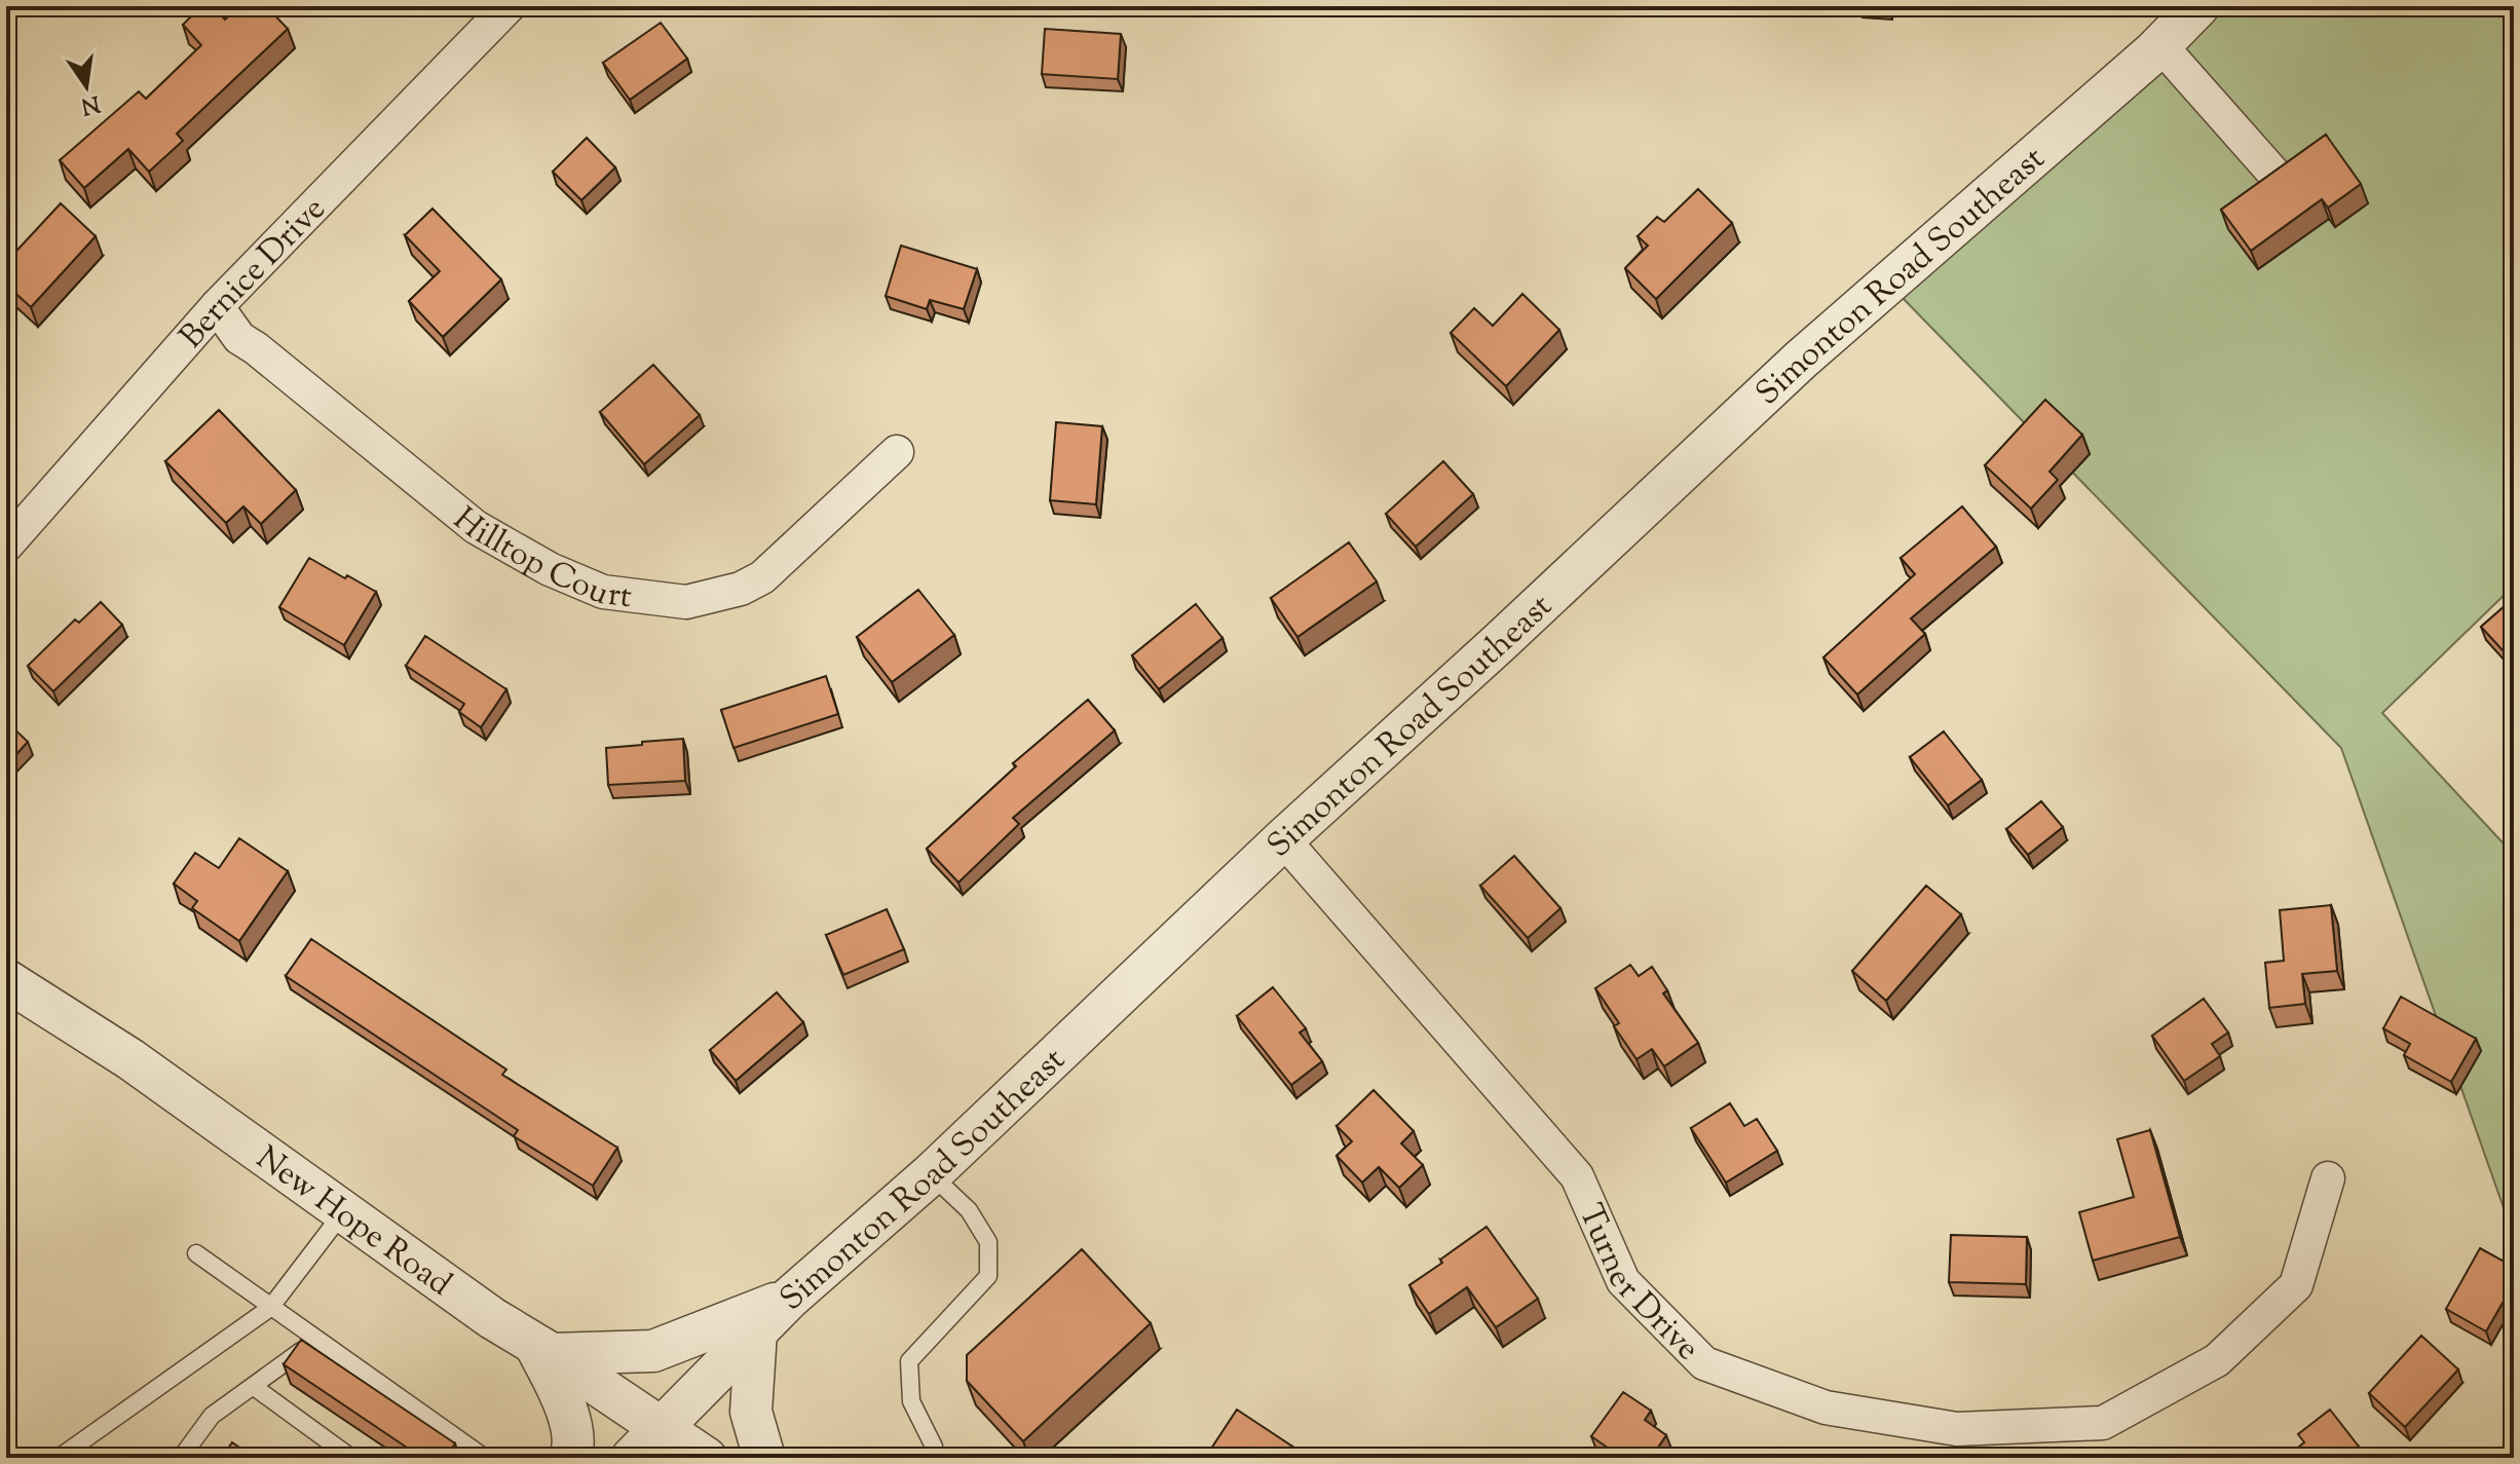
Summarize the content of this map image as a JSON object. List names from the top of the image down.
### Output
{
  "streets": {
    "street": [
      "Bernice Drive",
      "Simonton Road Southeast",
      "Hilltop Court",
      "New Hope Road",
      "Turner Drive"
    ]
  },
  "crossings": [
    ["Bernice Drive", "Hilltop Court"],
    ["Simonton Road Southeast", "New Hope Road"],
    ["Simonton Road Southeast", "Turner Drive"]
  ],
  "north": "bottom"
}
